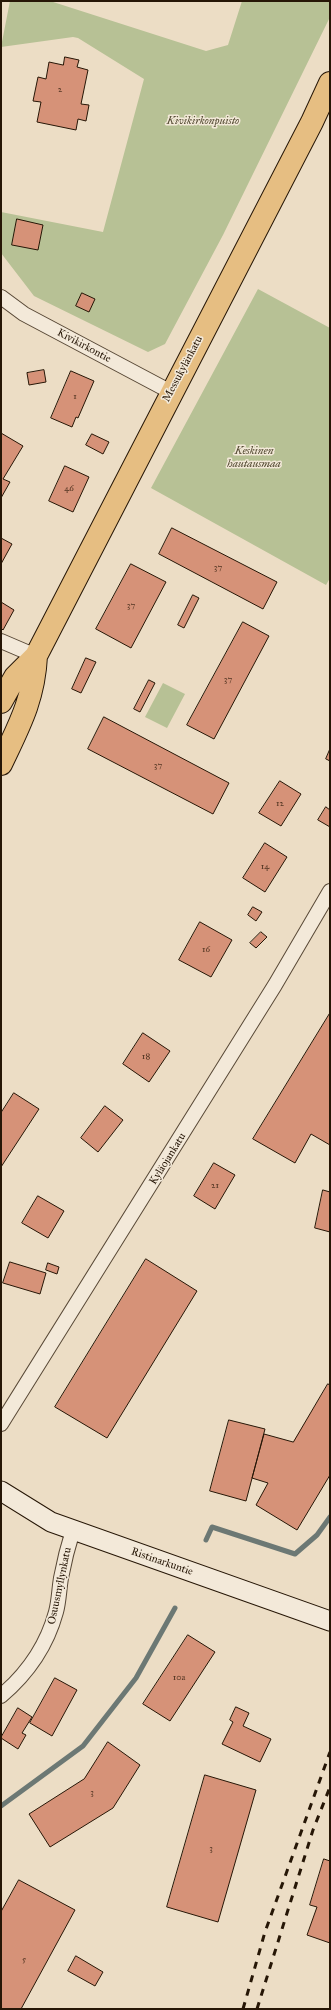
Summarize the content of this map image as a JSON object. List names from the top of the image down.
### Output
{
  "streets": {
    "main road": ["Messukylänkatu", "Ristinarkuntie"],
    "street": ["Kivikirkontie", "Kyläojankatu", "Osuusmyllynkatu"]
  },
  "crossings": [
    ["Kivikirkontie", "Messukylänkatu"],
    ["Ristinarkuntie", "Osuusmyllynkatu"]
  ],
  "parks": ["Kivikirkonpuisto", "Keskinen hautausmaa"],
  "house_numbers": [
    "2",
    "1",
    "46",
    "37",
    "37",
    "37",
    "37",
    "12",
    "14",
    "16",
    "18",
    "21",
    "10a",
    "3",
    "3",
    "5"
  ]
}
